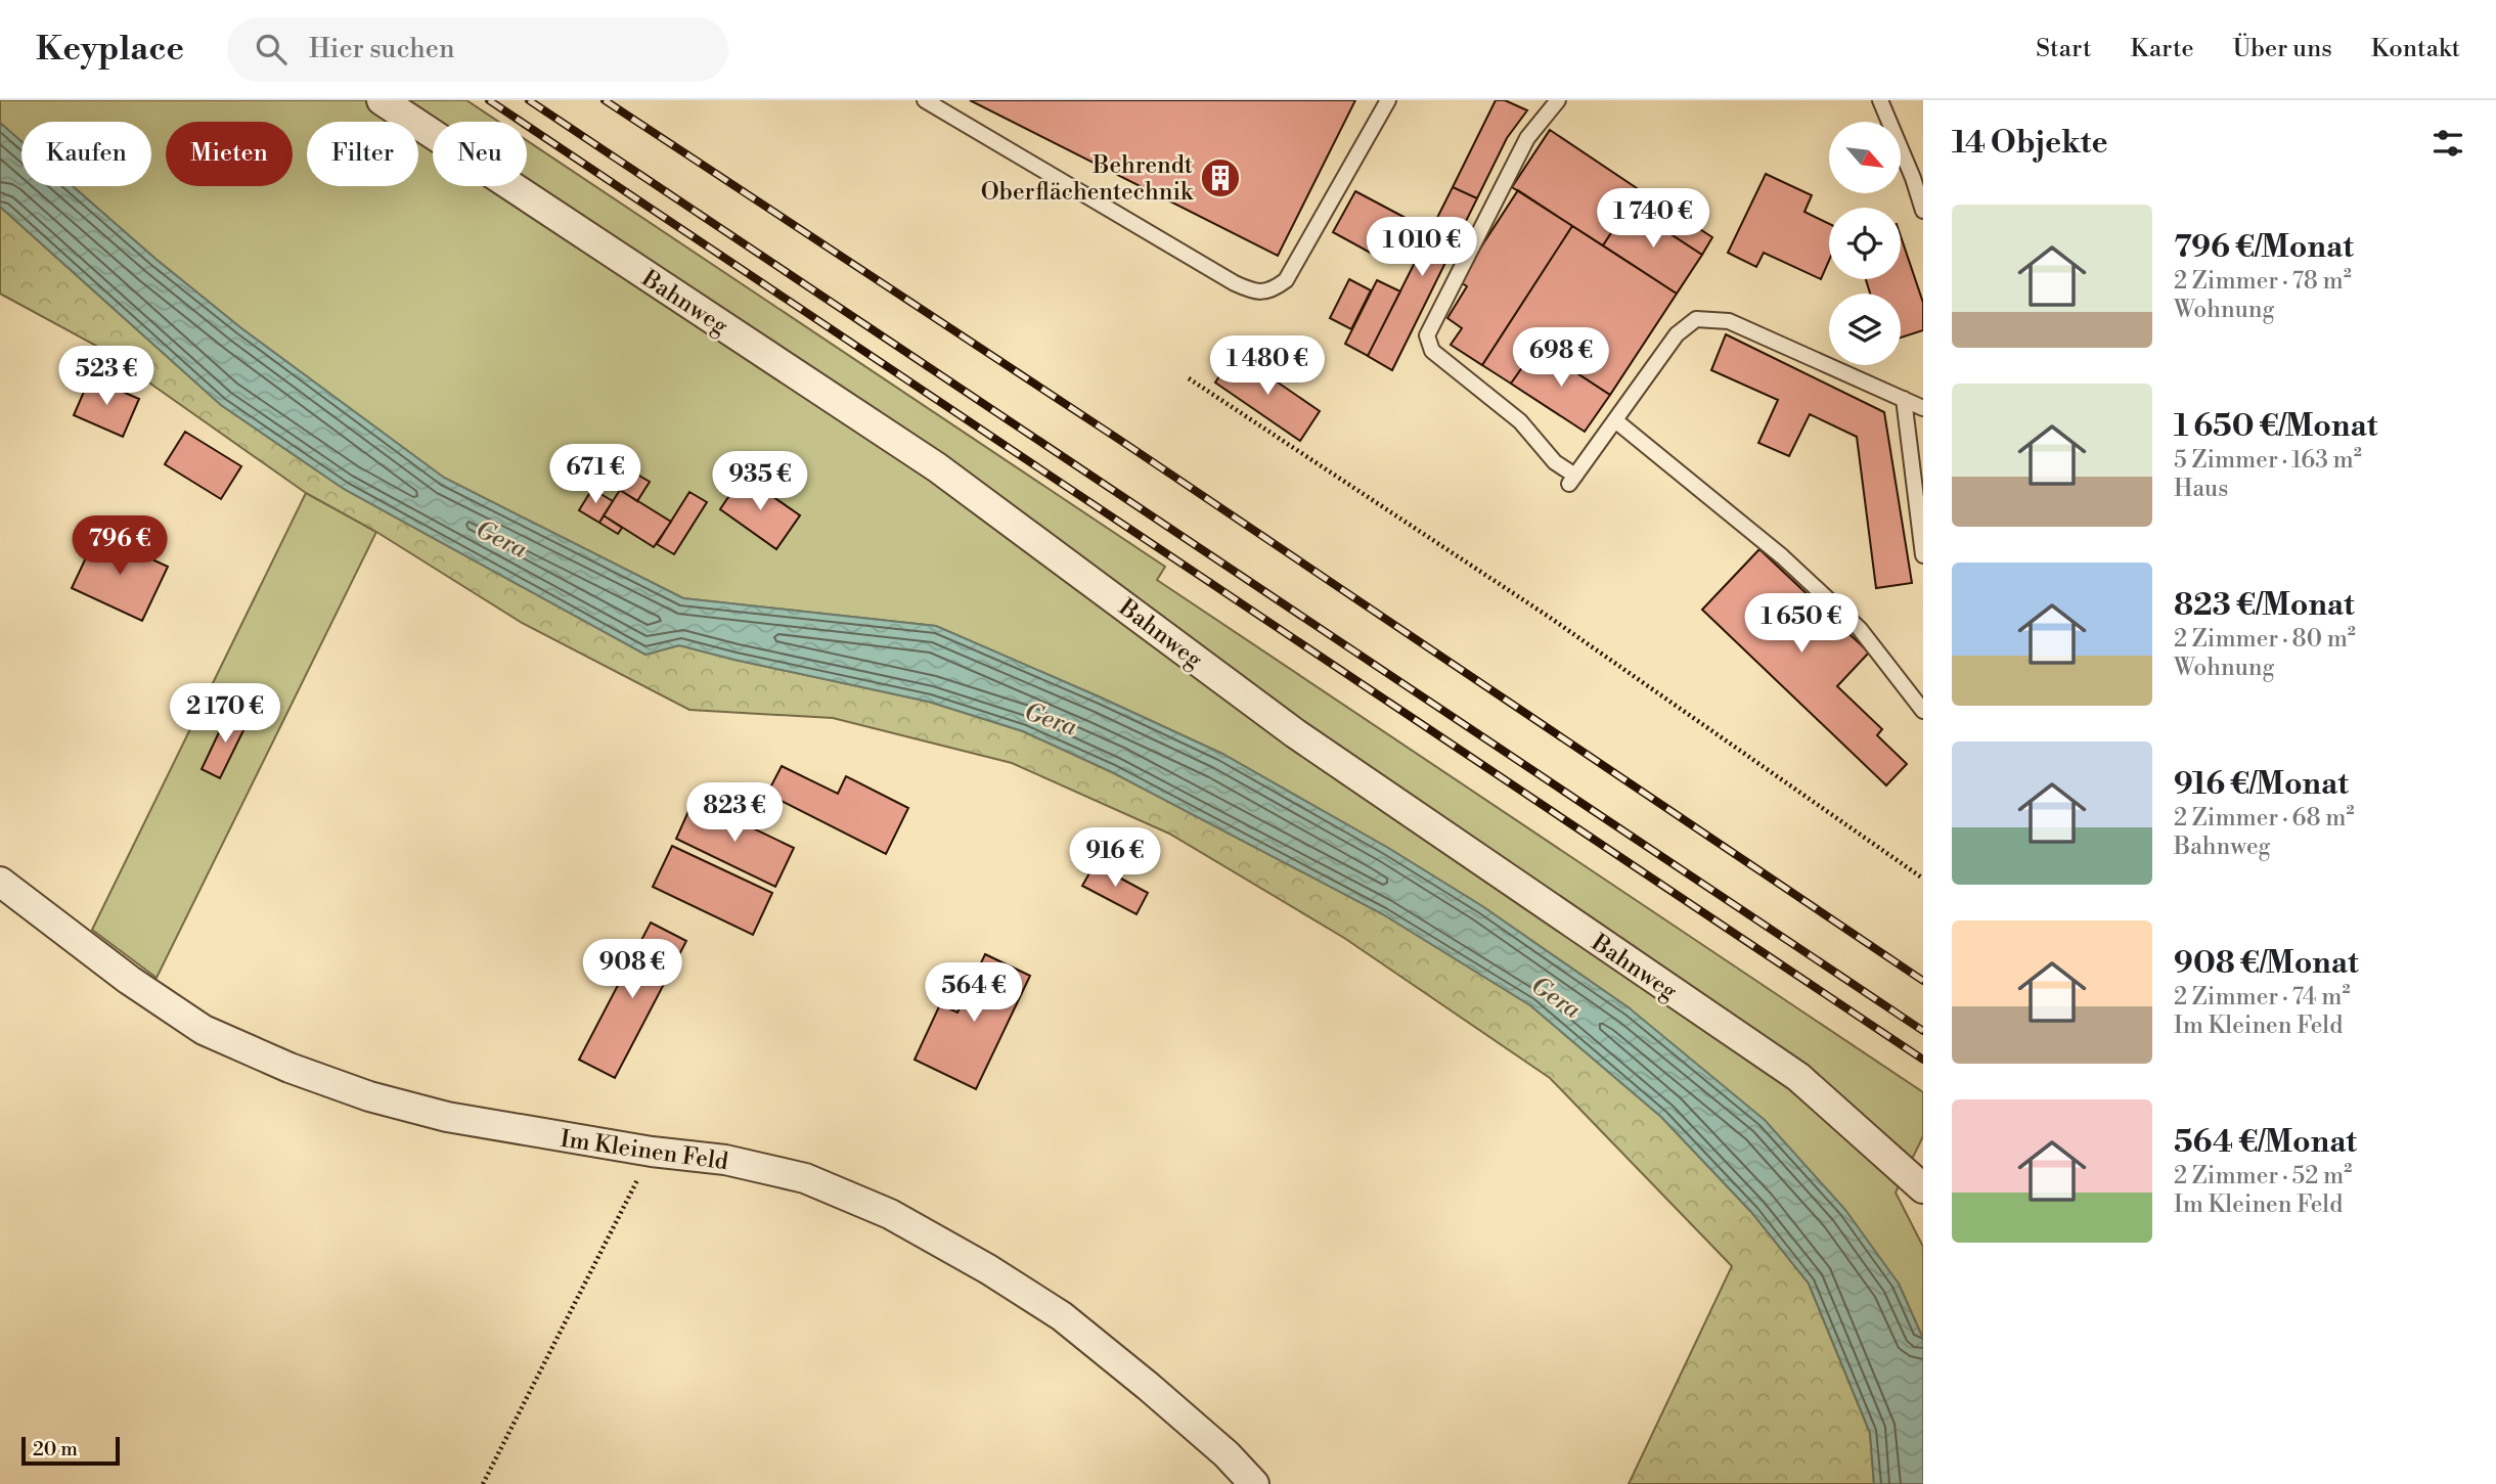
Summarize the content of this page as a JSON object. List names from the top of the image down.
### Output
{
  "streets": {
    "street": ["Bahnweg", "Im Kleinen Feld"]
  },
  "water": ["Gera"],
  "places": {
    "building": ["Behrendt Oberflächentechnik"]
  },
  "scale_bar": "20 m",
  "north": "bottom right",
  "page": {
    "header": "Keyplace",
    "search": "Hier suchen",
    "nav": [
      "Start",
      "Karte",
      "Über uns",
      "Kontakt"
    ],
    "heading": "14 Objekte",
    "chip": [
      "Kaufen",
      "Mieten",
      "Filter",
      "Neu"
    ],
    "list": [
      {
        "name": "796 €/Monat",
        "note": "2 Zimmer · 78 m² · Wohnung"
      },
      {
        "name": "1 650 €/Monat",
        "note": "5 Zimmer · 163 m² · Haus"
      },
      {
        "name": "823 €/Monat",
        "note": "2 Zimmer · 80 m² · Wohnung"
      },
      {
        "name": "916 €/Monat",
        "note": "2 Zimmer · 68 m² · Bahnweg"
      },
      {
        "name": "908 €/Monat",
        "note": "2 Zimmer · 74 m² · Im Kleinen Feld"
      },
      {
        "name": "564 €/Monat",
        "note": "2 Zimmer · 52 m² · Im Kleinen Feld"
      }
    ],
    "price": [
      "1 740 €",
      "1 010 €",
      "698 €",
      "1 480 €",
      "523 €",
      "671 €",
      "935 €",
      "796 €",
      "1 650 €",
      "2 170 €",
      "823 €",
      "916 €",
      "908 €",
      "564 €"
    ],
    "scale": "20 m"
  }
}
